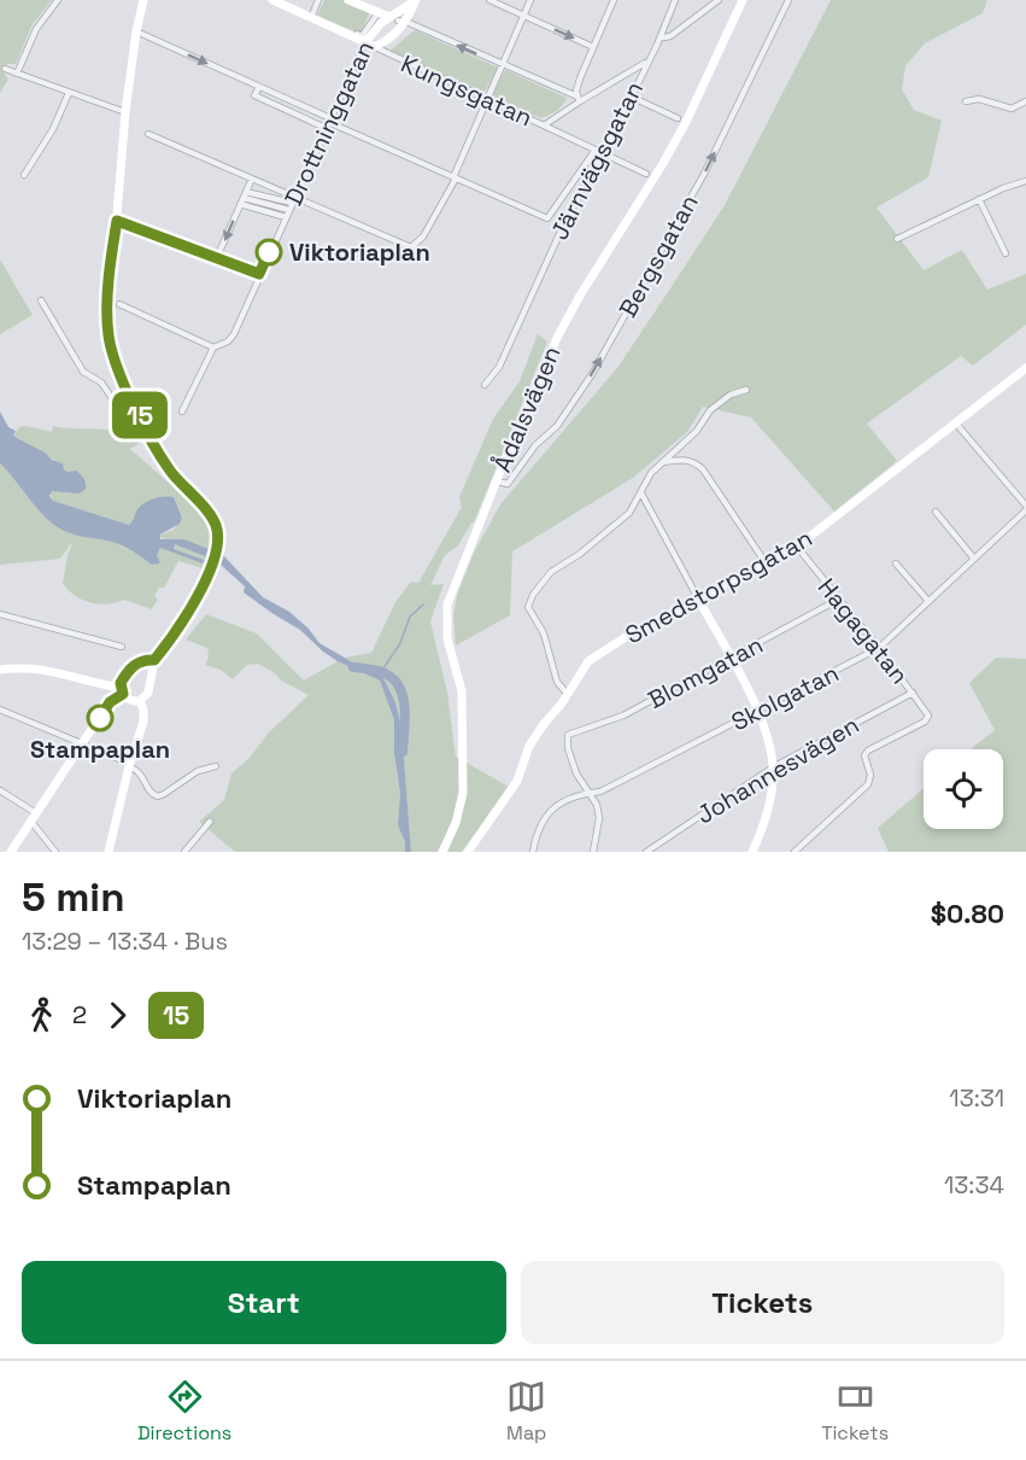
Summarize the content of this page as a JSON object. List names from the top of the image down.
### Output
{
  "streets": {
    "street": [
      "Kungsgatan",
      "Drottninggatan",
      "Järnvägsgatan",
      "Bergsgatan",
      "Ådalsvägen",
      "Smedstorpsgatan",
      "Hagagatan",
      "Blomgatan",
      "Skolgatan",
      "Johannesvägen"
    ]
  },
  "crossings": [
    ["Kungsgatan", "Drottninggatan"],
    ["Kungsgatan", "Järnvägsgatan"],
    ["Bergsgatan", "Ådalsvägen"],
    ["Smedstorpsgatan", "Hagagatan"],
    ["Hagagatan", "Blomgatan"],
    ["Hagagatan", "Skolgatan"],
    ["Hagagatan", "Johannesvägen"],
    ["Blomgatan", "Skolgatan"]
  ],
  "one_way": ["Bergsgatan"],
  "places": ["Viktoriaplan", "Stampaplan"],
  "lines": ["bus line 15"],
  "page": {
    "on_map": "15",
    "heading": ["5 min", "13:29 – 13:34 · Bus", "$0.80"],
    "legs": ["2", "15"],
    "list": [
      {
        "name": "Viktoriaplan",
        "value": "13:31"
      },
      {
        "name": "Stampaplan",
        "value": "13:34"
      }
    ],
    "buttons": ["Start", "Tickets"],
    "tabs": ["Directions", "Map", "Tickets"]
  }
}
